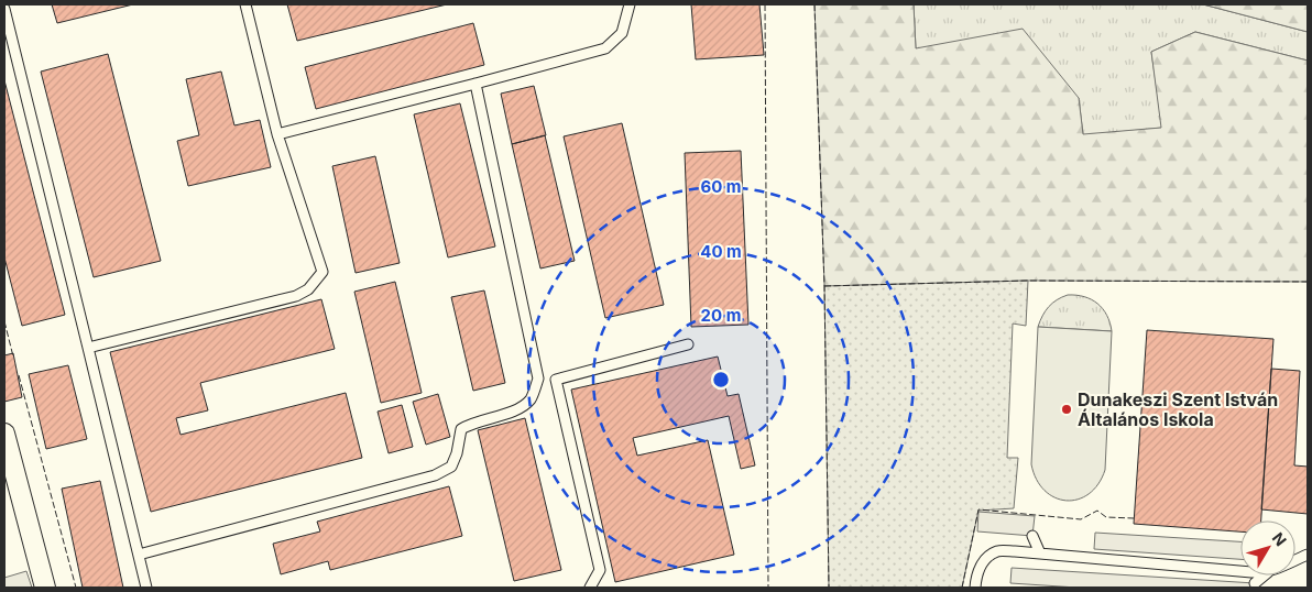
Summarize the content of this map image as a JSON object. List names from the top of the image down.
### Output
{
  "places": ["Dunakeszi Szent István Általános Iskola"],
  "north": "top right",
  "rings": ["60 m", "40 m", "20 m"]
}
